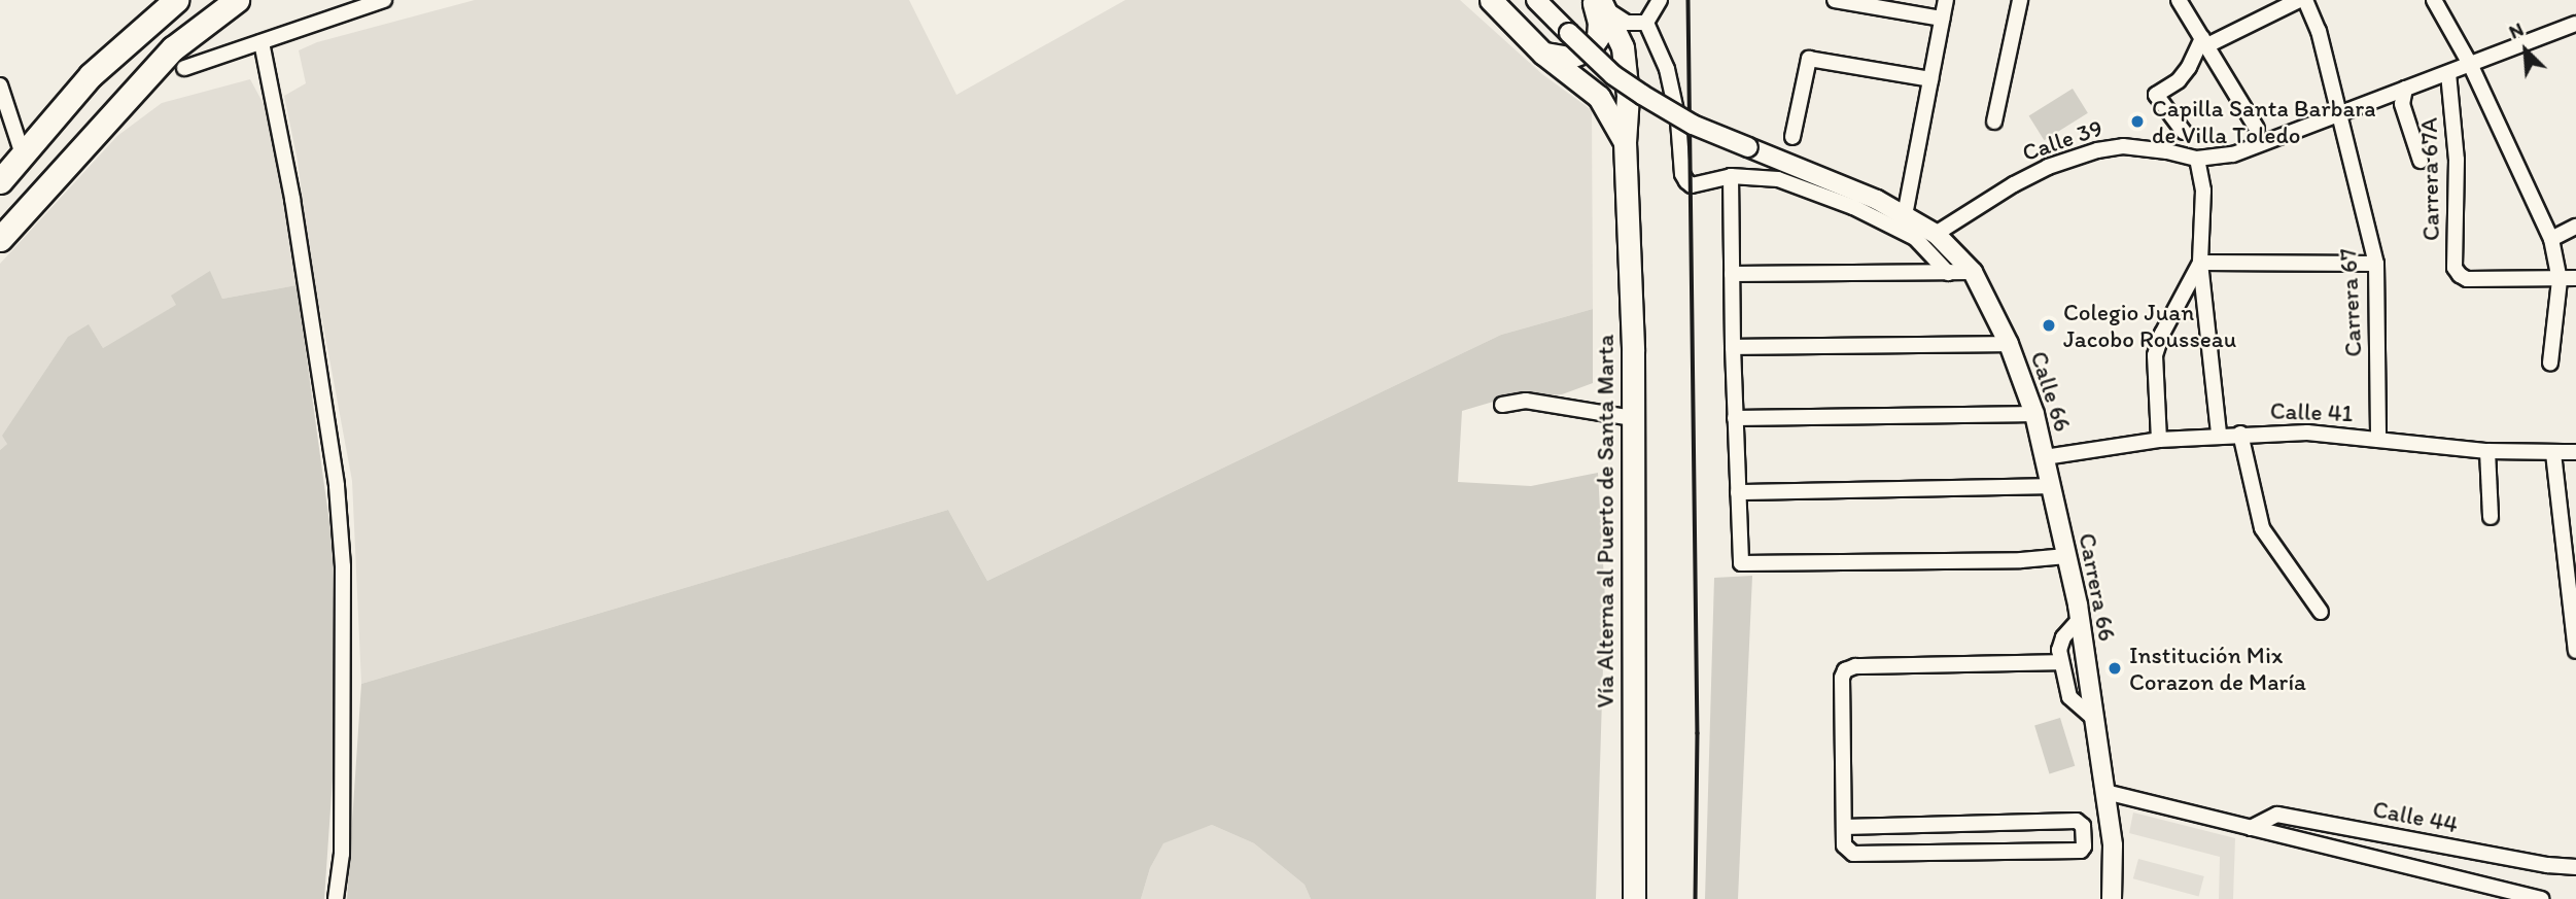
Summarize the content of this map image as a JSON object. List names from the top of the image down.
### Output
{
  "streets": {
    "main road": ["Vía Alterna al Puerto de Santa Marta"],
    "street": [
      "Calle 39",
      "Carrera 67A",
      "Carrera 67",
      "Calle 66",
      "Calle 41",
      "Carrera 66",
      "Calle 44"
    ]
  },
  "crossings": [
    ["Calle 39", "Carrera 67A"],
    ["Calle 39", "Carrera 67"],
    ["Calle 39", "Calle 66"],
    ["Carrera 67", "Calle 41"],
    ["Calle 66", "Calle 41"],
    ["Calle 66", "Carrera 66"],
    ["Calle 41", "Carrera 66"]
  ],
  "places": ["Capilla Santa Barbara de Villa Toledo", "Colegio Juan Jacobo Rousseau", "Institución Mix Corazon de María"],
  "north": "top left"
}
